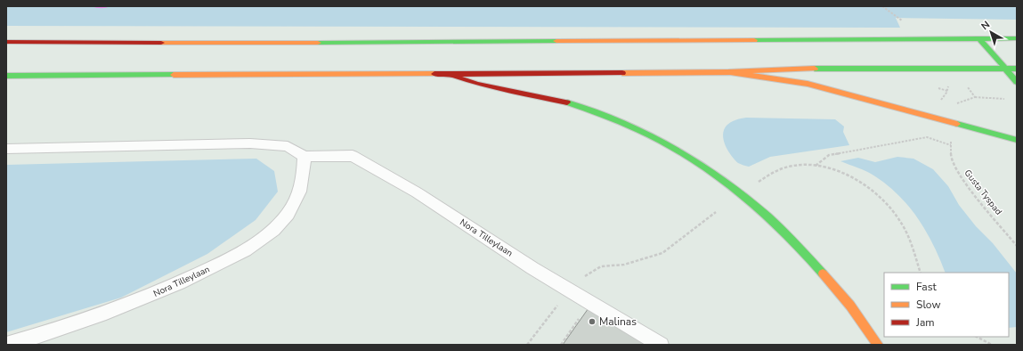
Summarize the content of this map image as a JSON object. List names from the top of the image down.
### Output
{
  "streets": {
    "lane": ["Nora Tilleylaan"],
    "path": ["Gusta Tyspad"]
  },
  "places": ["Malinas"],
  "legend": ["Fast", "Slow", "Jam"],
  "north": "top left"
}
